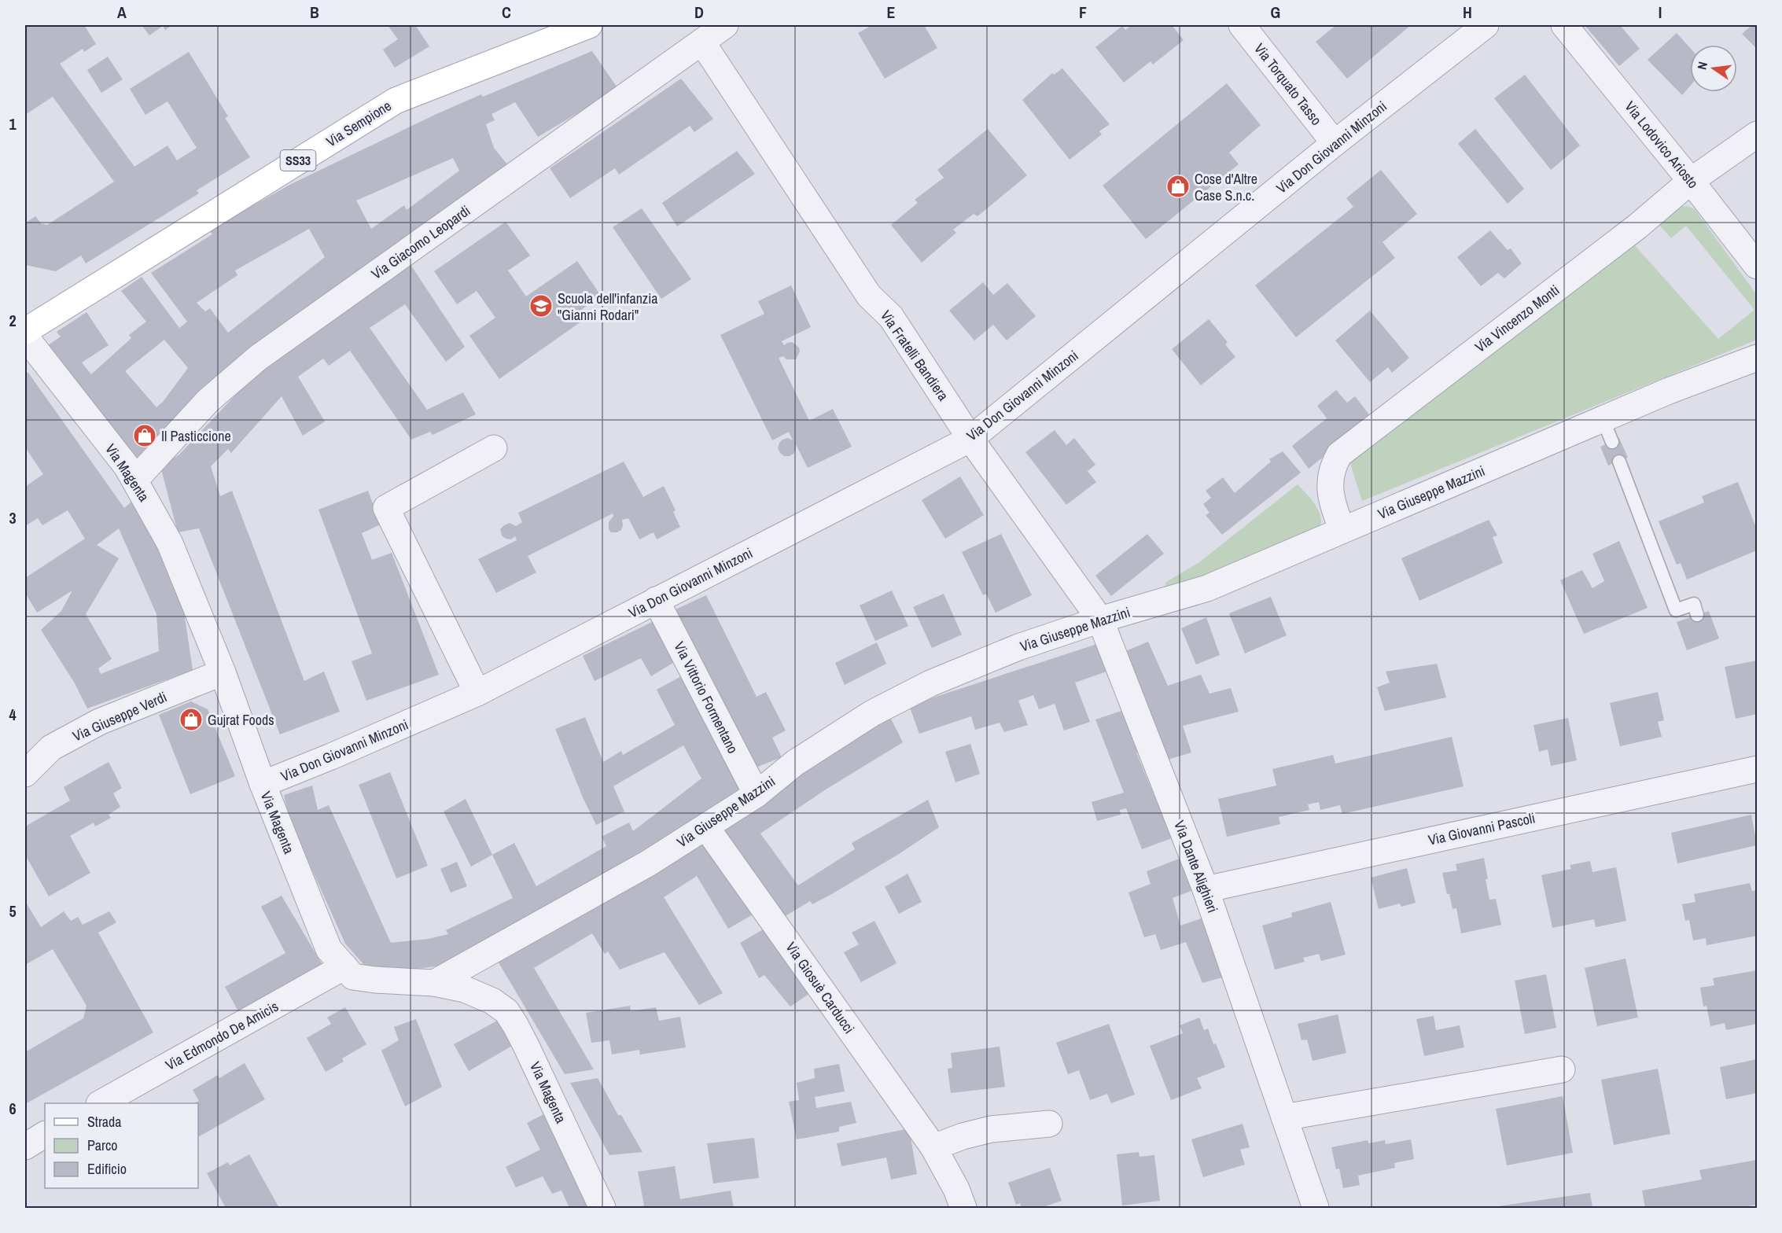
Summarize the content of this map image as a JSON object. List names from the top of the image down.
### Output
{
  "streets": {
    "main road": ["Via Sempione", "SS33"],
    "street": [
      "Via Torquato Tasso",
      "Via Lodovico Ariosto",
      "Via Don Giovanni Minzoni",
      "Via Giacomo Leopardi",
      "Via Vincenzo Monti",
      "Via Fratelli Bandiera",
      "Via Magenta",
      "Via Giuseppe Mazzini",
      "Via Vittorio Formentano",
      "Via Giuseppe Verdi",
      "Via Giovanni Pascoli",
      "Via Dante Alighieri",
      "Via Giosuè Carducci",
      "Via Edmondo De Amicis"
    ]
  },
  "crossings": [
    ["Via Torquato Tasso", "Via Don Giovanni Minzoni"],
    ["Via Lodovico Ariosto", "Via Vincenzo Monti"],
    ["Via Don Giovanni Minzoni", "Via Fratelli Bandiera"],
    ["Via Don Giovanni Minzoni", "Via Magenta"],
    ["Via Don Giovanni Minzoni", "Via Vittorio Formentano"],
    ["Via Giacomo Leopardi", "Via Fratelli Bandiera"],
    ["Via Giacomo Leopardi", "Via Magenta"],
    ["Via Vincenzo Monti", "Via Giuseppe Mazzini"],
    ["Via Fratelli Bandiera", "Via Giuseppe Mazzini"],
    ["Via Fratelli Bandiera", "Via Dante Alighieri"],
    ["Via Magenta", "Via Giuseppe Mazzini"],
    ["Via Magenta", "Via Giuseppe Verdi"],
    ["Via Magenta", "Via Edmondo De Amicis"],
    ["Via Giuseppe Mazzini", "Via Vittorio Formentano"],
    ["Via Giuseppe Mazzini", "Via Dante Alighieri"],
    ["Via Giuseppe Mazzini", "Via Giosuè Carducci"],
    ["Via Giovanni Pascoli", "Via Dante Alighieri"]
  ],
  "places": {
    "shop": ["Cose d'Altre Case S.n.c.", "Il Pasticcione", "Gujrat Foods"],
    "school or university": ["Scuola dell'infanzia \"Gianni Rodari\""]
  },
  "legend": ["Strada", "Parco", "Edificio"],
  "north": "left",
  "grid": {
    "columns": [
      "A",
      "B",
      "C",
      "D",
      "E",
      "F",
      "G",
      "H",
      "I"
    ],
    "rows": [
      "1",
      "2",
      "3",
      "4",
      "5",
      "6"
    ]
  }
}
